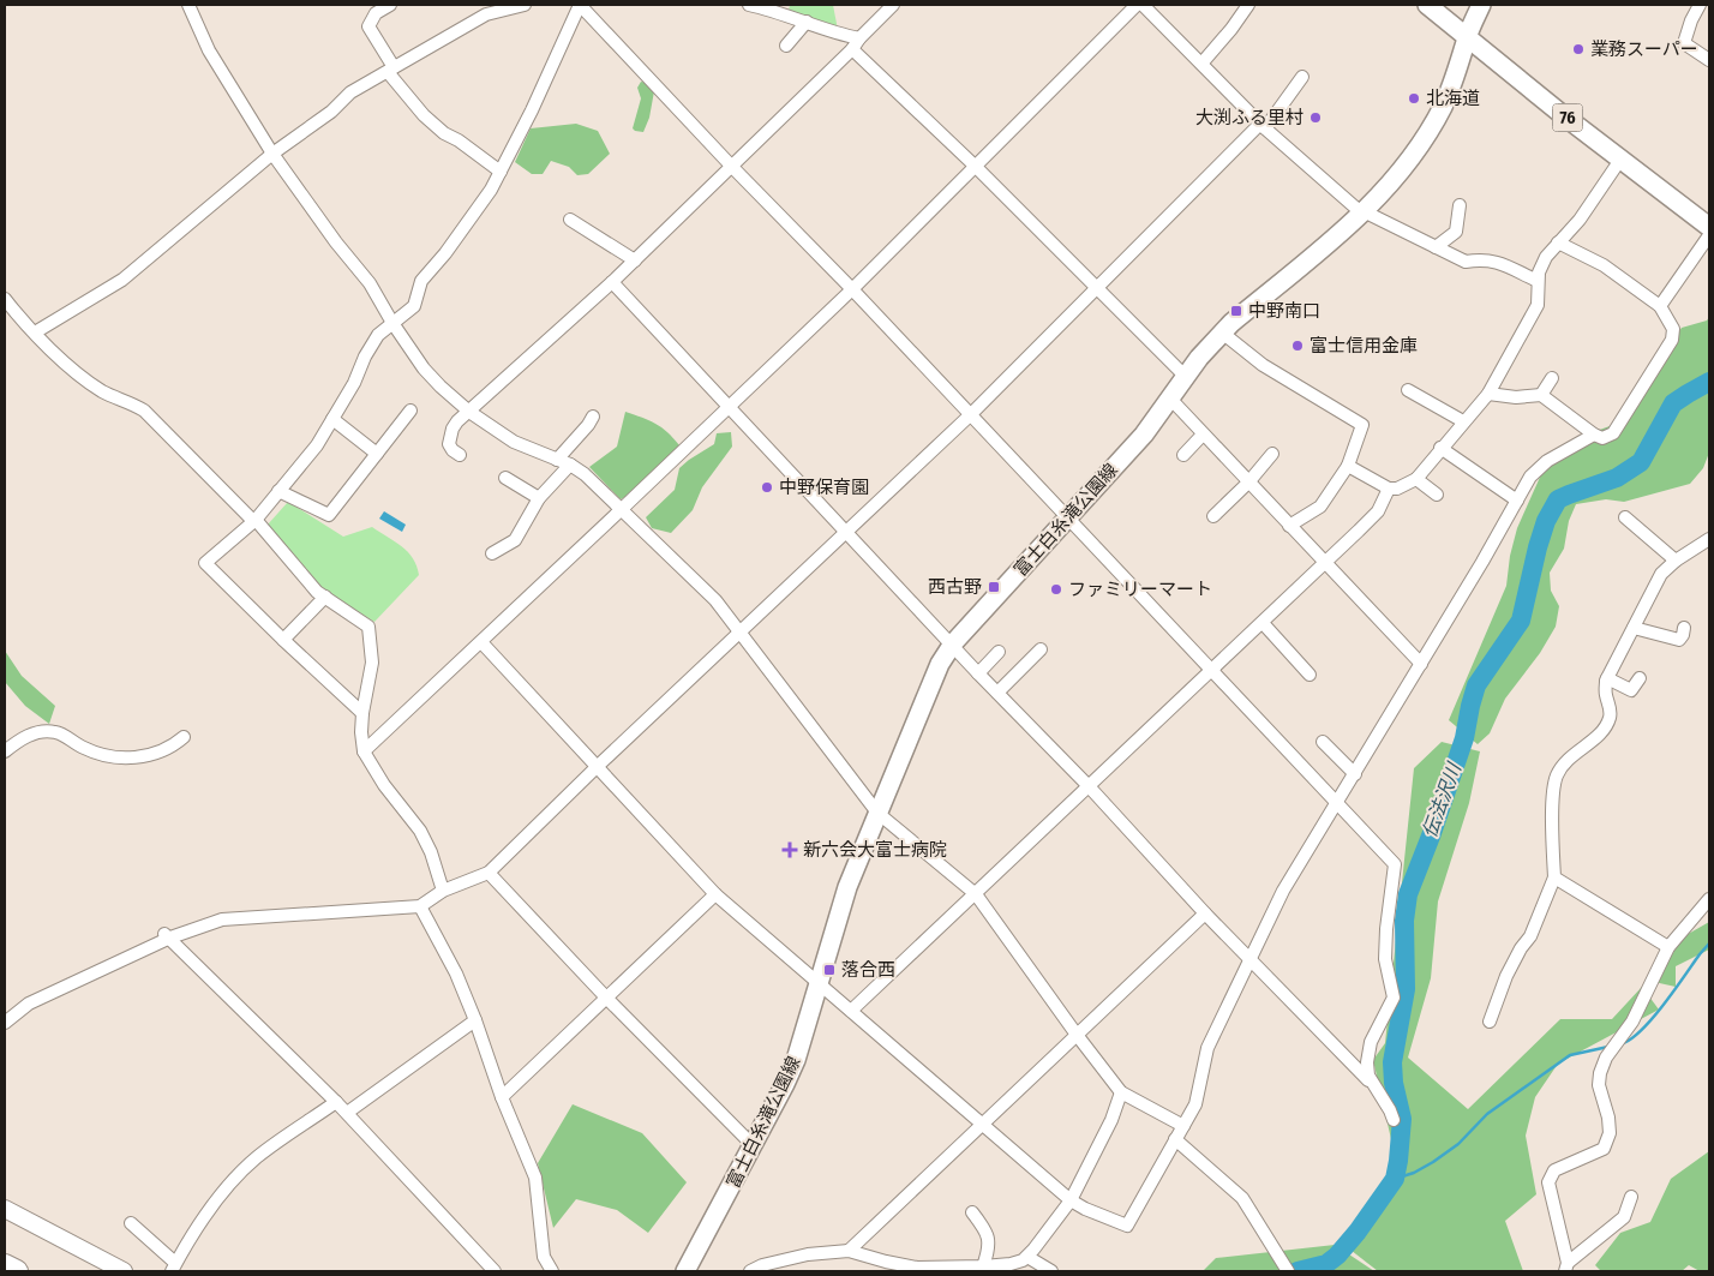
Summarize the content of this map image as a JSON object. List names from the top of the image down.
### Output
{
  "streets": {
    "main road": ["76", "富士白糸滝公園線"]
  },
  "crossings": [
    ["76", "富士白糸滝公園線"]
  ],
  "water": ["伝法沢川"],
  "places": {
    "other": [
      "業務スーパー",
      "北海道",
      "大渕ふる里村",
      "富士信用金庫",
      "中野保育園",
      "ファミリーマート"
    ],
    "transit": ["中野南口", "西古野", "落合西"],
    "health": ["新六会大富士病院"]
  }
}
